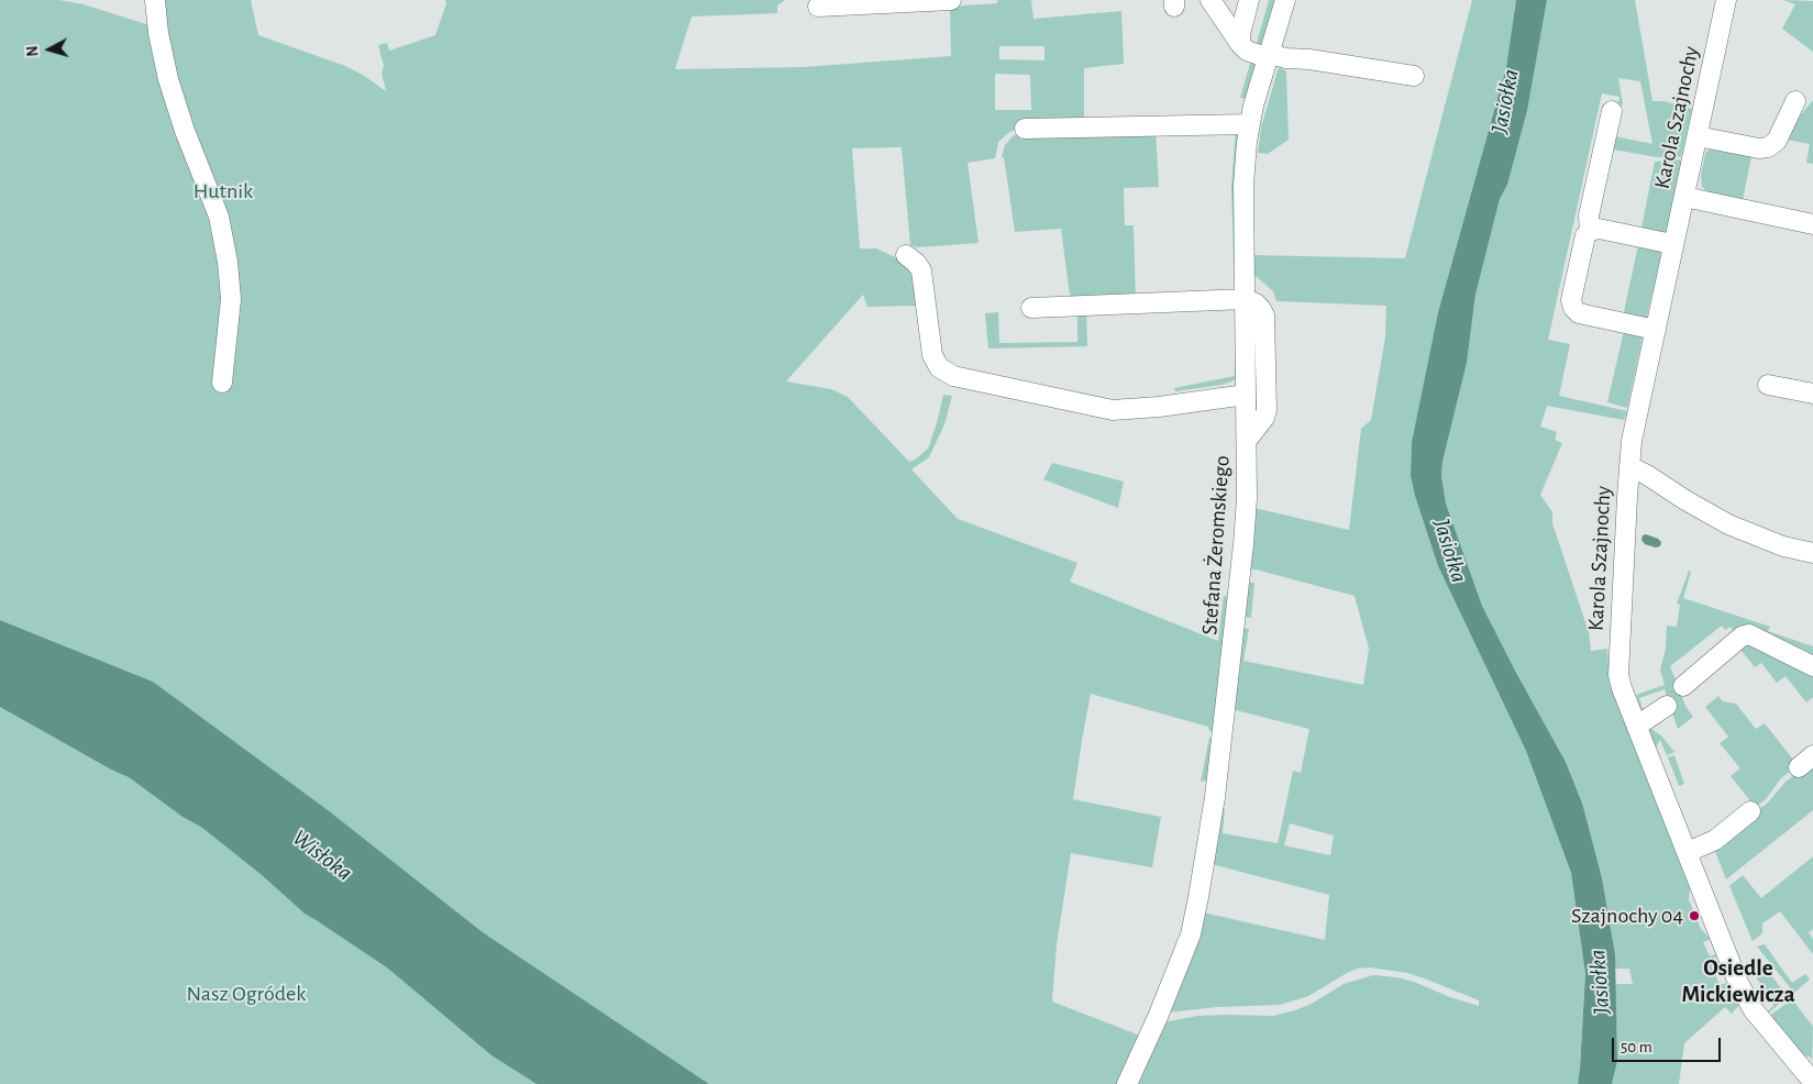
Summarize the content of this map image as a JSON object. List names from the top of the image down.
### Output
{
  "streets": {
    "street": ["Karola Szajnochy", "Stefana Żeromskiego"]
  },
  "districts": ["Osiedle Mickiewicza"],
  "water": ["Jasiołka", "Wisłoka"],
  "parks": ["Hutnik", "Nasz Ogródek"],
  "places": ["Szajnochy 04"],
  "scale_bar": "50 m",
  "north": "left"
}
